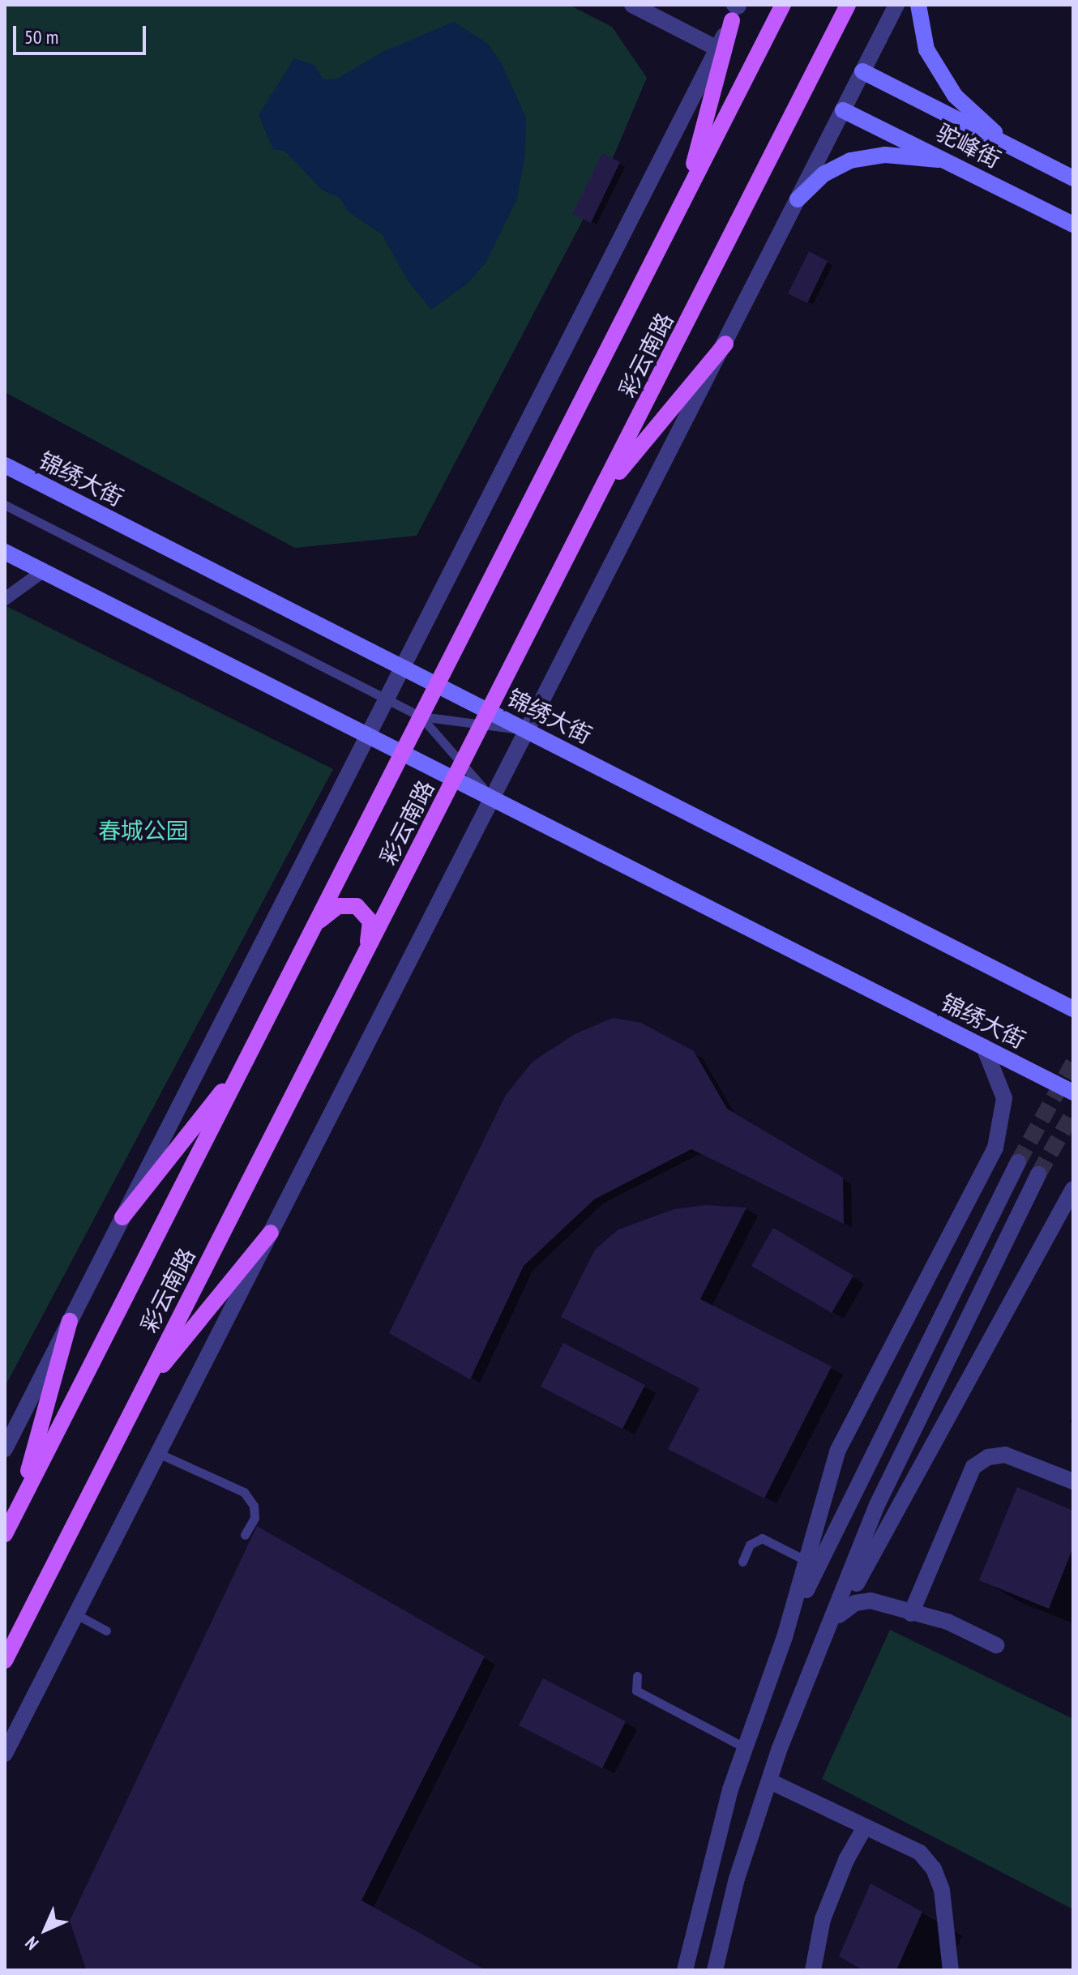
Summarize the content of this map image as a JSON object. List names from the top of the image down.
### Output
{
  "streets": {
    "main road": ["驼峰街", "彩云南路", "锦绣大街"]
  },
  "crossings": [
    ["彩云南路", "锦绣大街"]
  ],
  "parks": ["春城公园"],
  "scale_bar": "50 m",
  "north": "bottom left"
}
